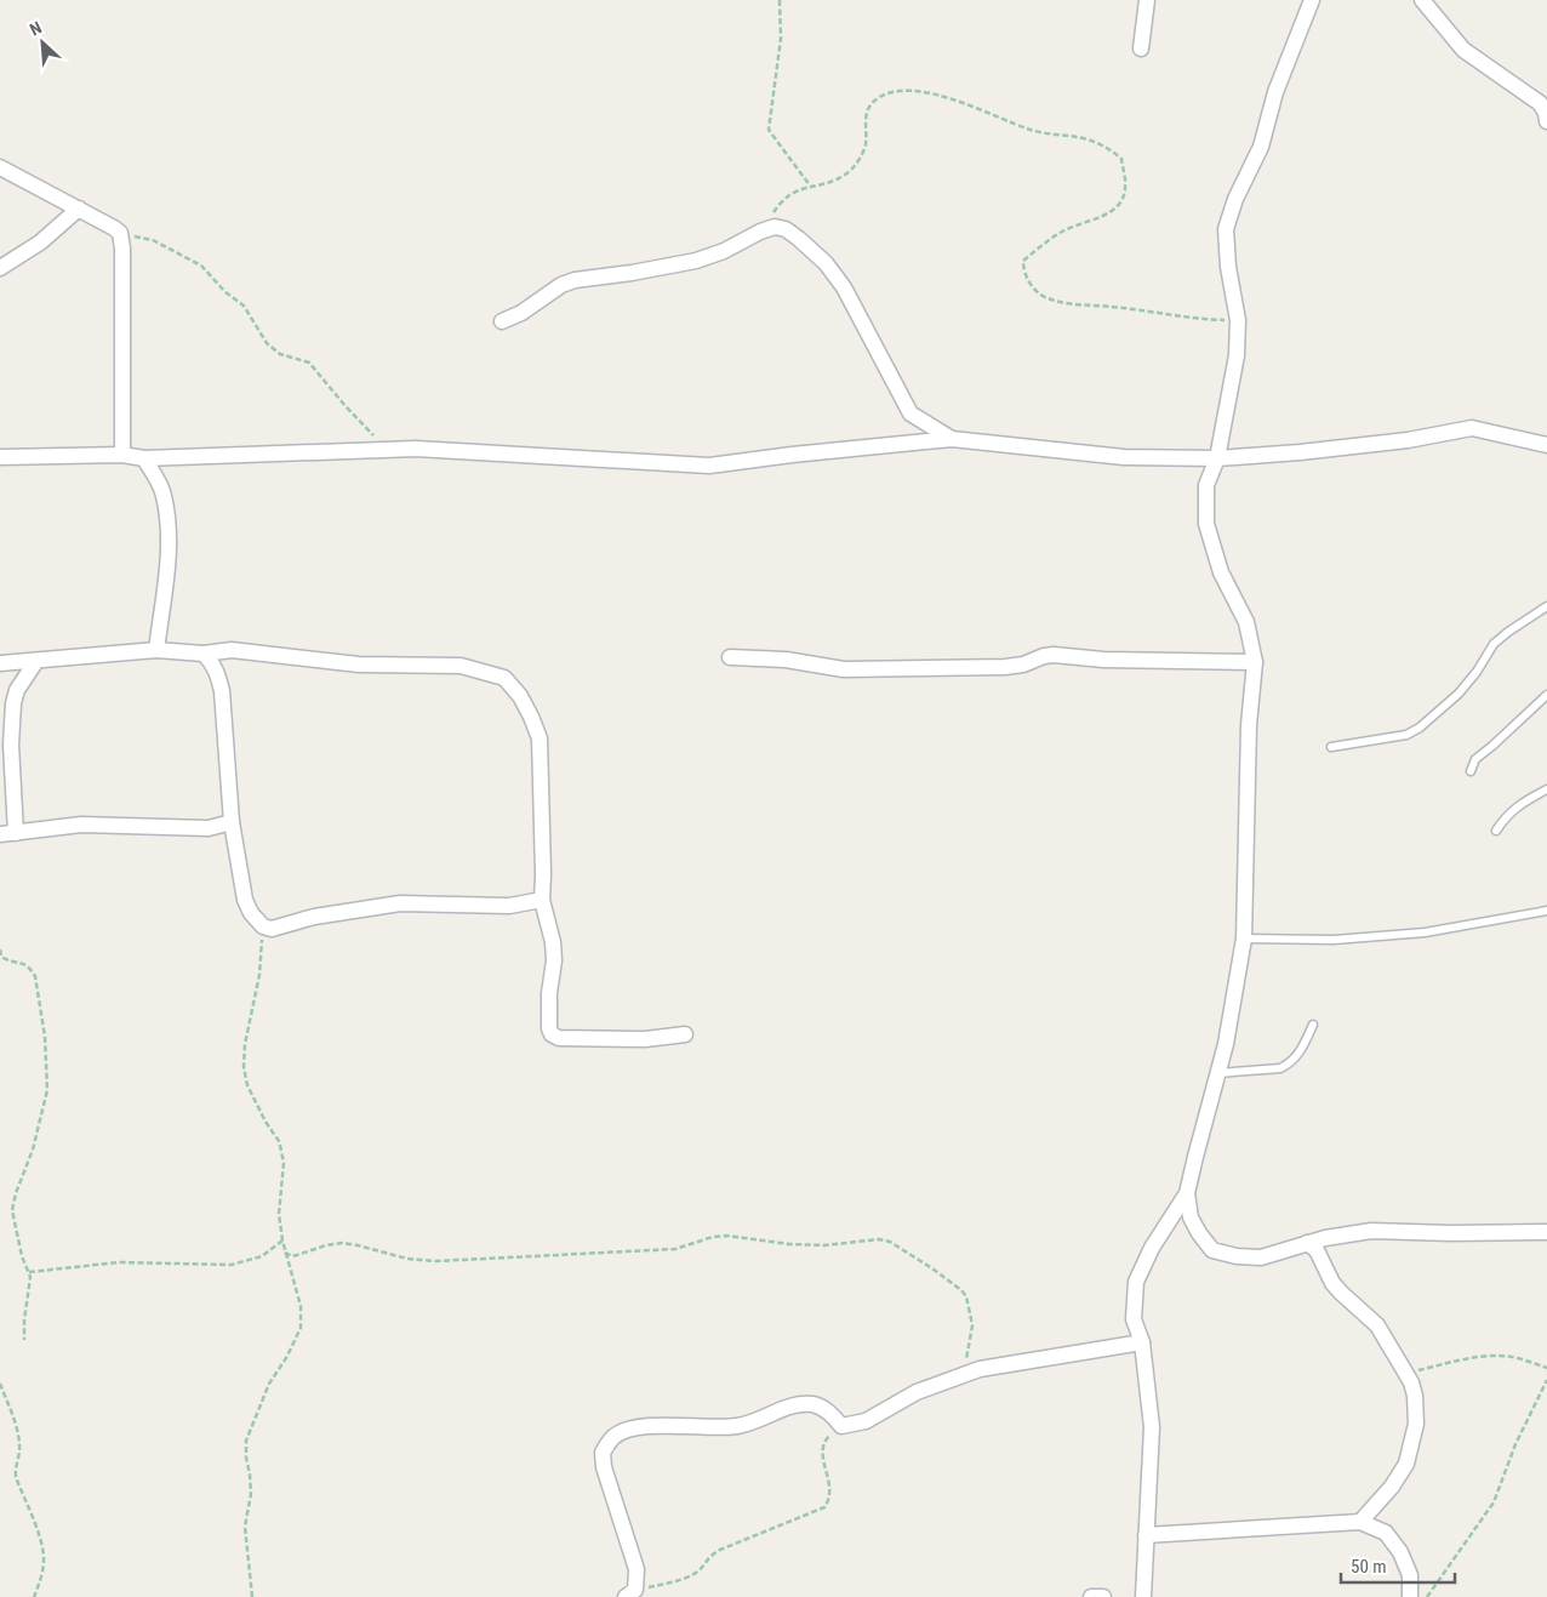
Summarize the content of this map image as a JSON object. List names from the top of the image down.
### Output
{
  "scale_bar": "50 m",
  "north": "top left"
}
